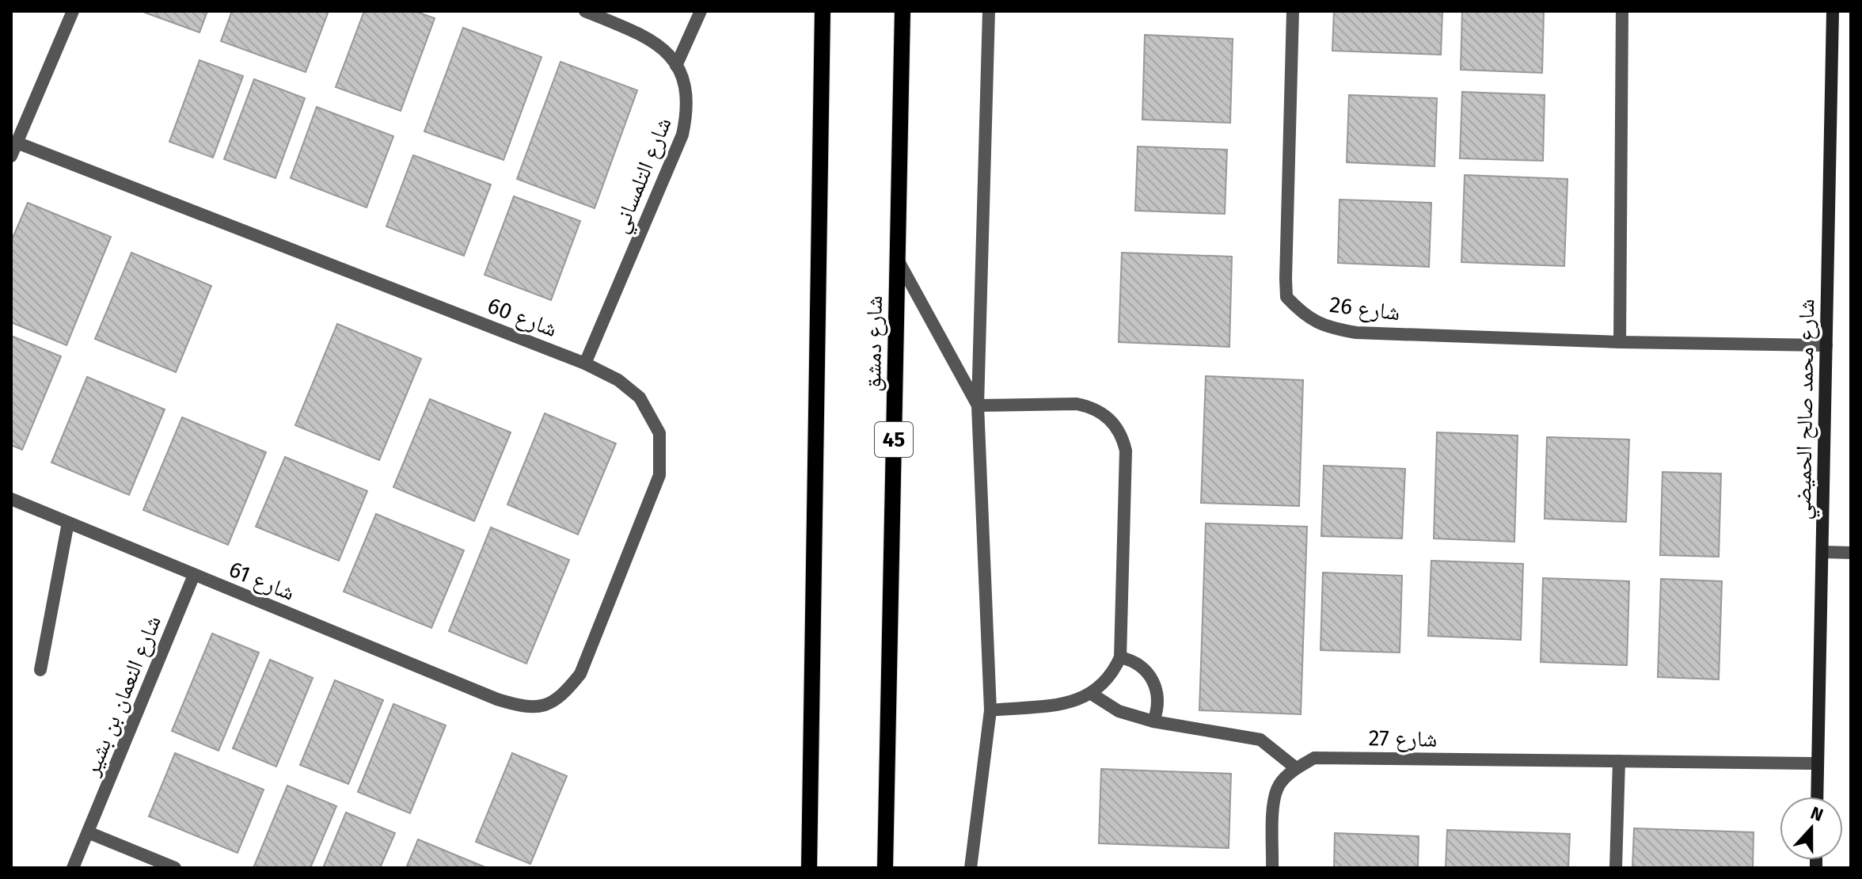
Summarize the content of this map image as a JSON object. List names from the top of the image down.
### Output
{
  "streets": {
    "main road": ["شارع دمشق", "45"],
    "street": [
      "شارع التلمساني",
      "شارع 26",
      "شارع 60",
      "شارع محمد صالح الحميضي",
      "شارع 61",
      "شارع النعمان بن بشير",
      "شارع 27"
    ]
  },
  "crossings": [
    ["شارع التلمساني", "شارع 60"],
    ["شارع 26", "شارع محمد صالح الحميضي"],
    ["شارع 60", "شارع 61"],
    ["شارع محمد صالح الحميضي", "شارع 27"],
    ["شارع 61", "شارع النعمان بن بشير"]
  ],
  "north": "top"
}
